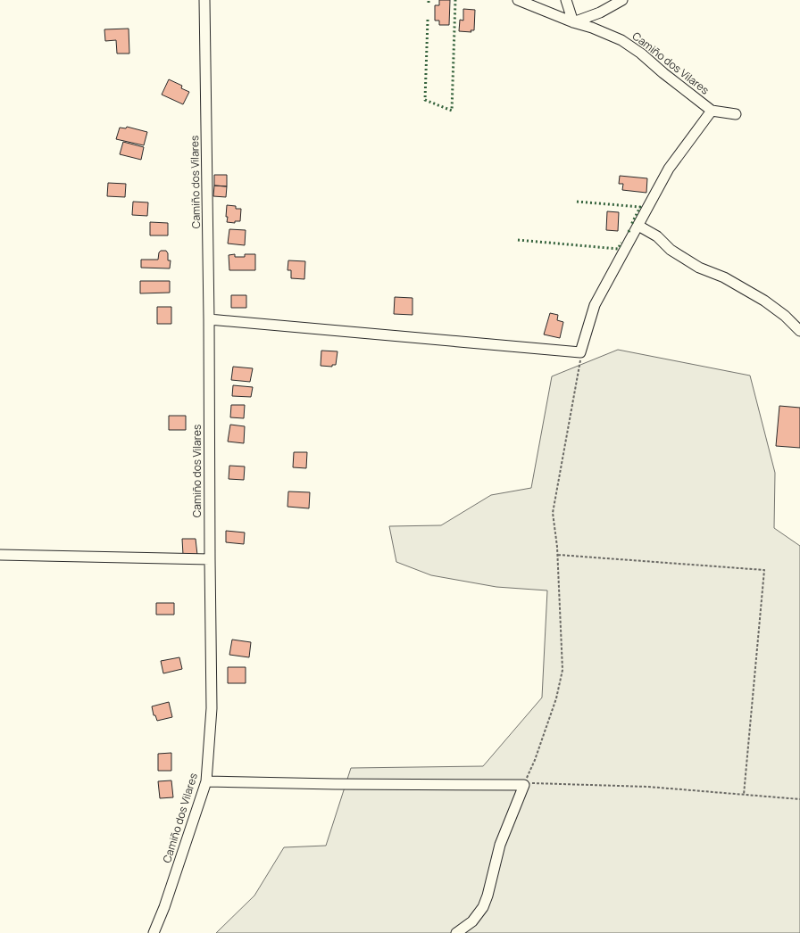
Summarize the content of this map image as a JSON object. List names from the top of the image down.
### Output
{
  "streets": {
    "street": ["Camiño dos Vilares"]
  }
}
